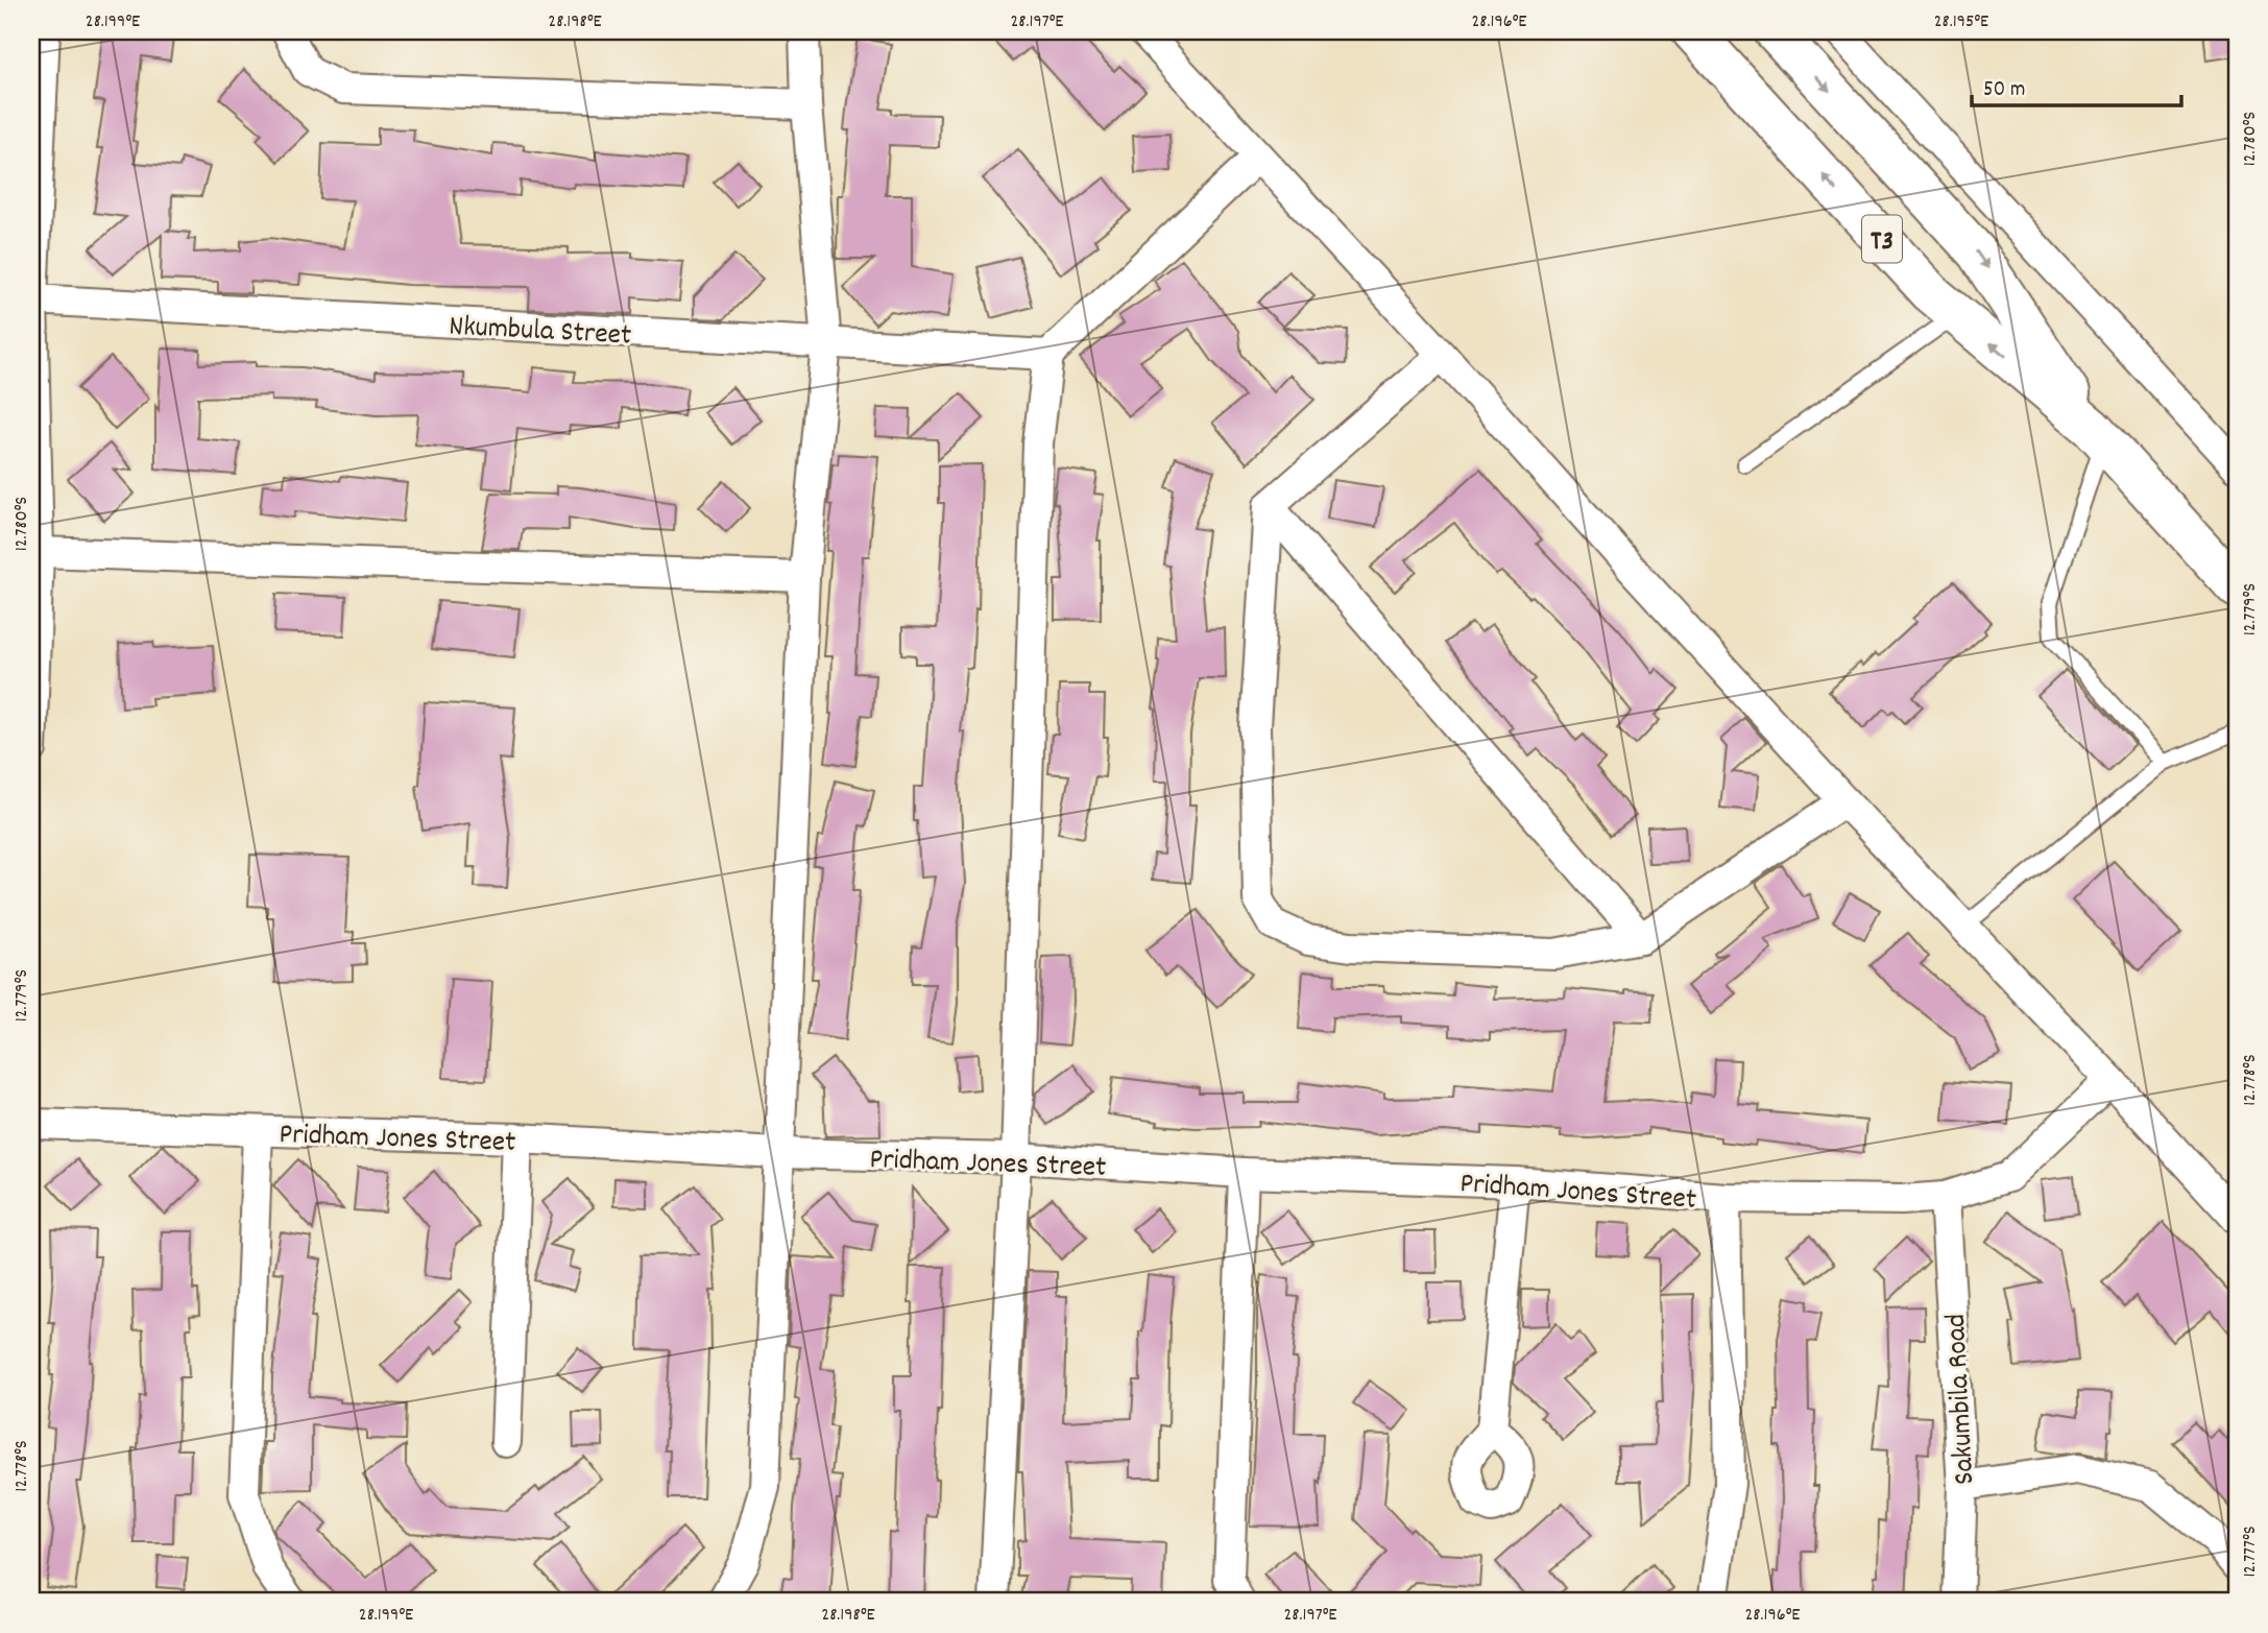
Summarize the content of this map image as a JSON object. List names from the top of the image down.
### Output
{
  "streets": {
    "highway": ["T3"],
    "street": ["Nkumbula Street", "Pridham Jones Street", "Sakumbila Road"]
  },
  "crossings": [
    ["Pridham Jones Street", "Sakumbila Road"]
  ],
  "scale_bar": "50 m",
  "coordinates": [
    "28.199°E",
    "28.198°E",
    "28.197°E",
    "28.196°E",
    "28.195°E",
    "12.780°S",
    "12.779°S",
    "12.778°S",
    "12.777°S"
  ]
}
